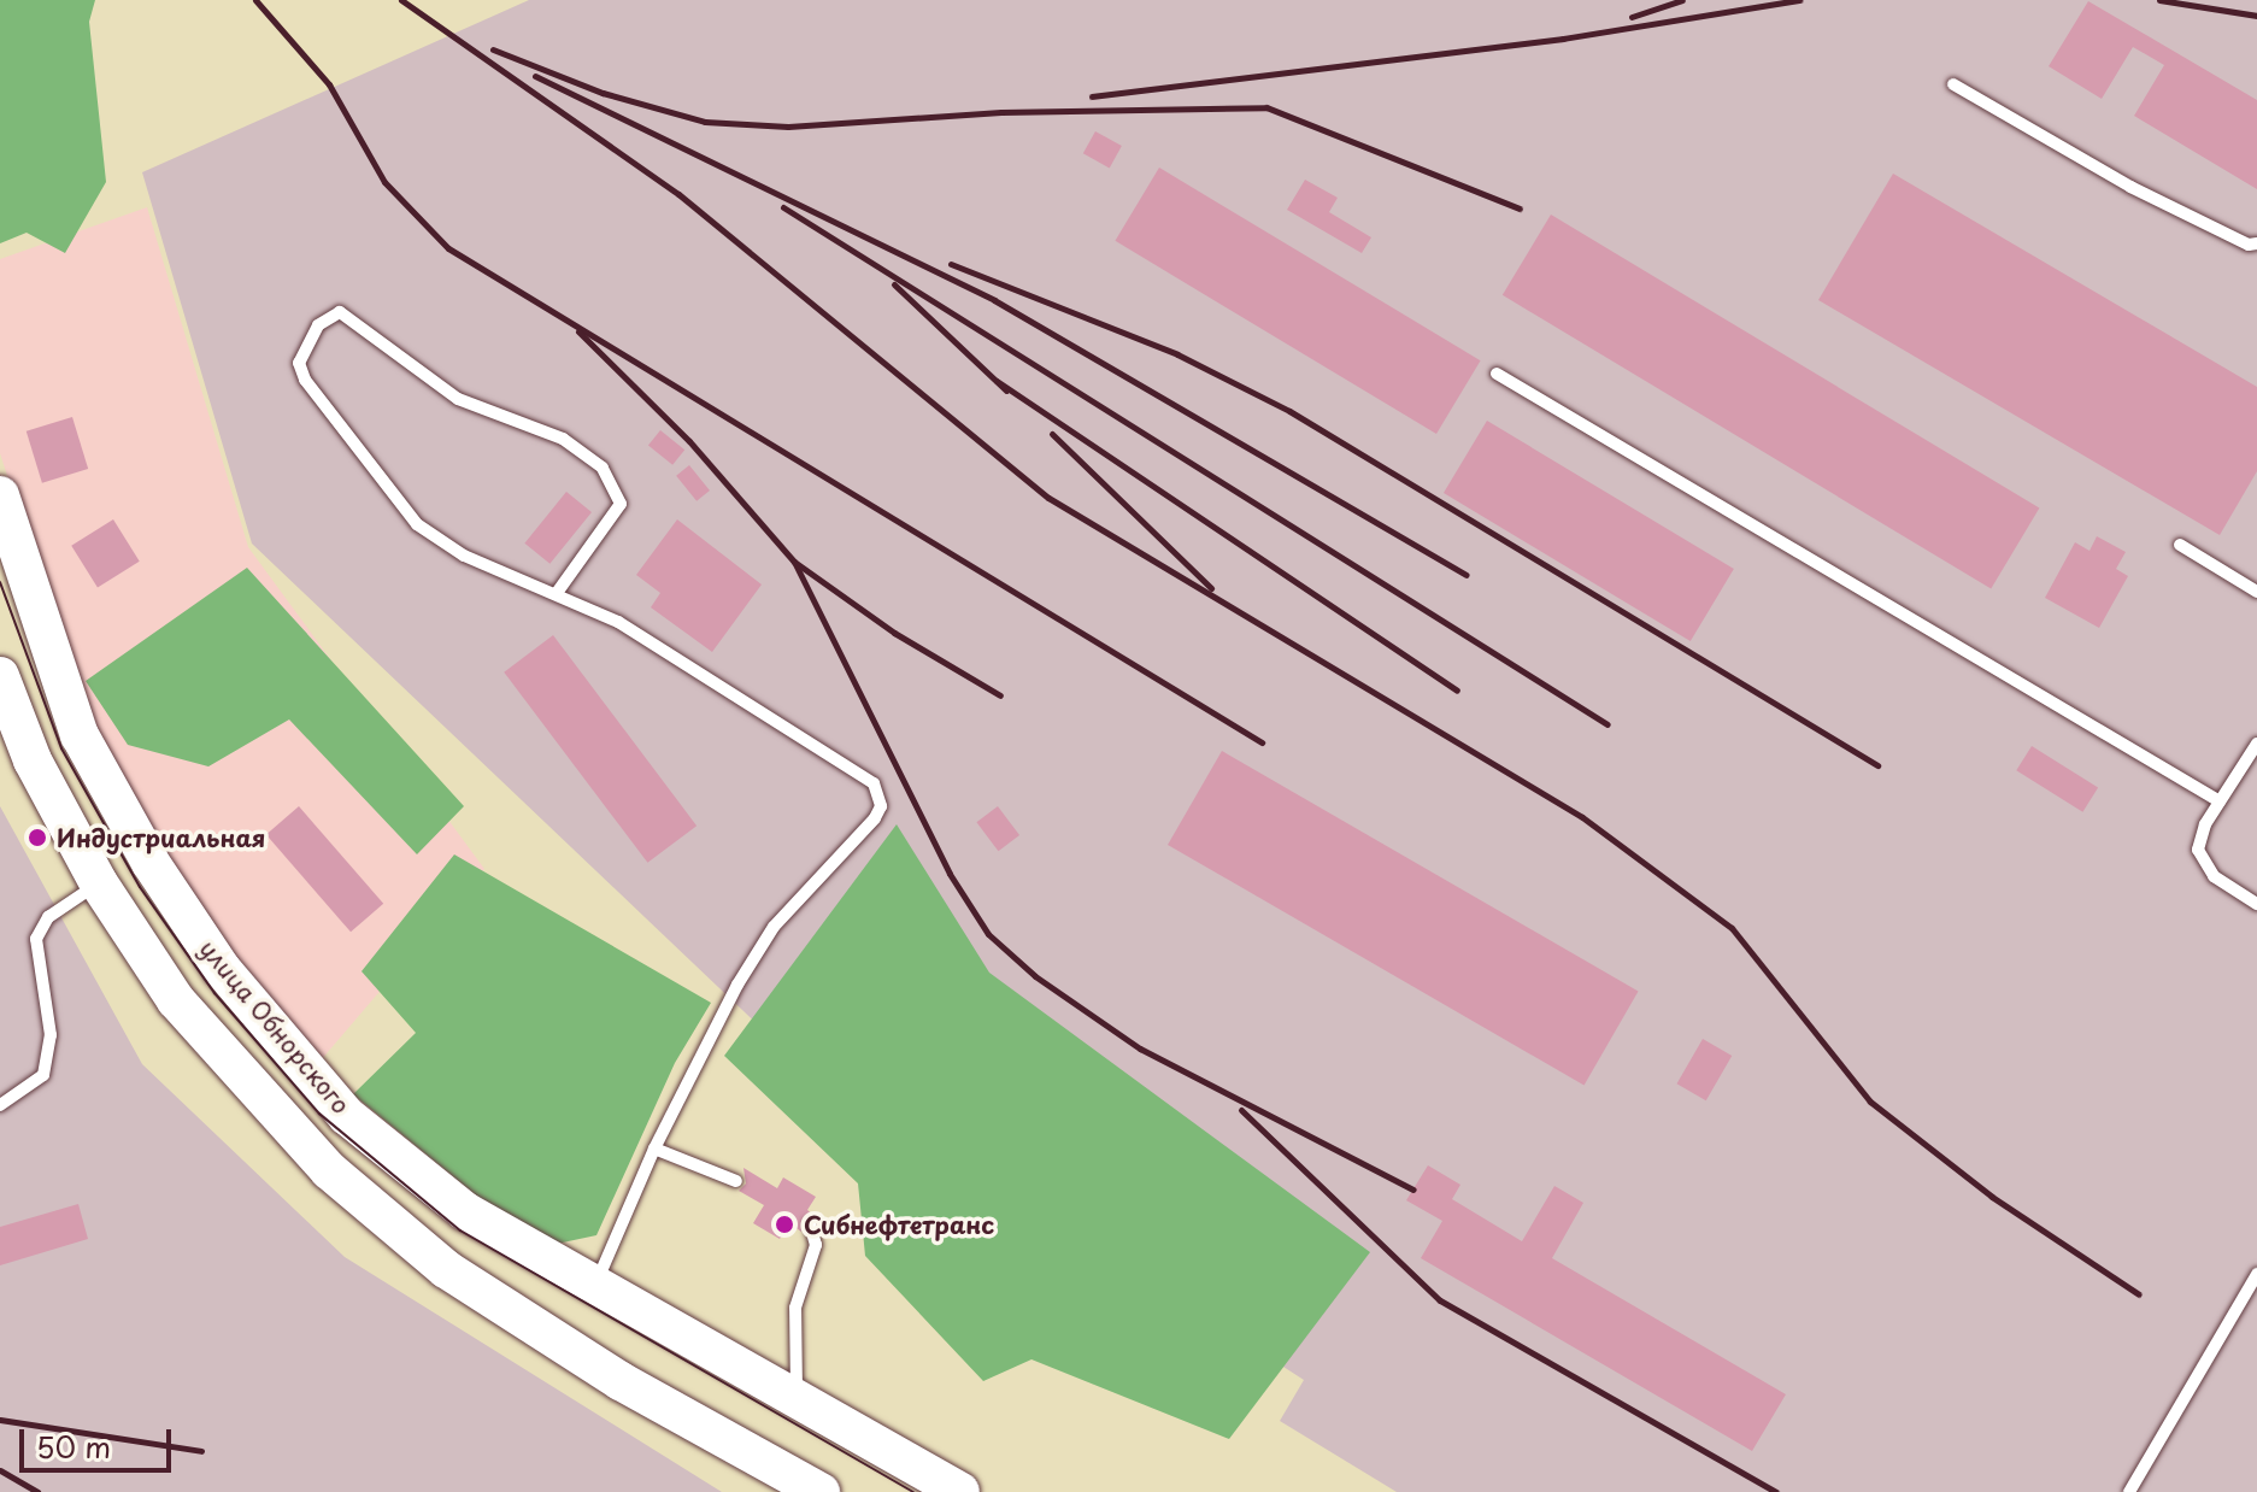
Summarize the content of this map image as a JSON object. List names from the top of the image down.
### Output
{
  "streets": {
    "main road": ["улица Обнорского"]
  },
  "places": ["Индустриальная", "Сибнефтетранс"],
  "scale_bar": "50 m"
}
